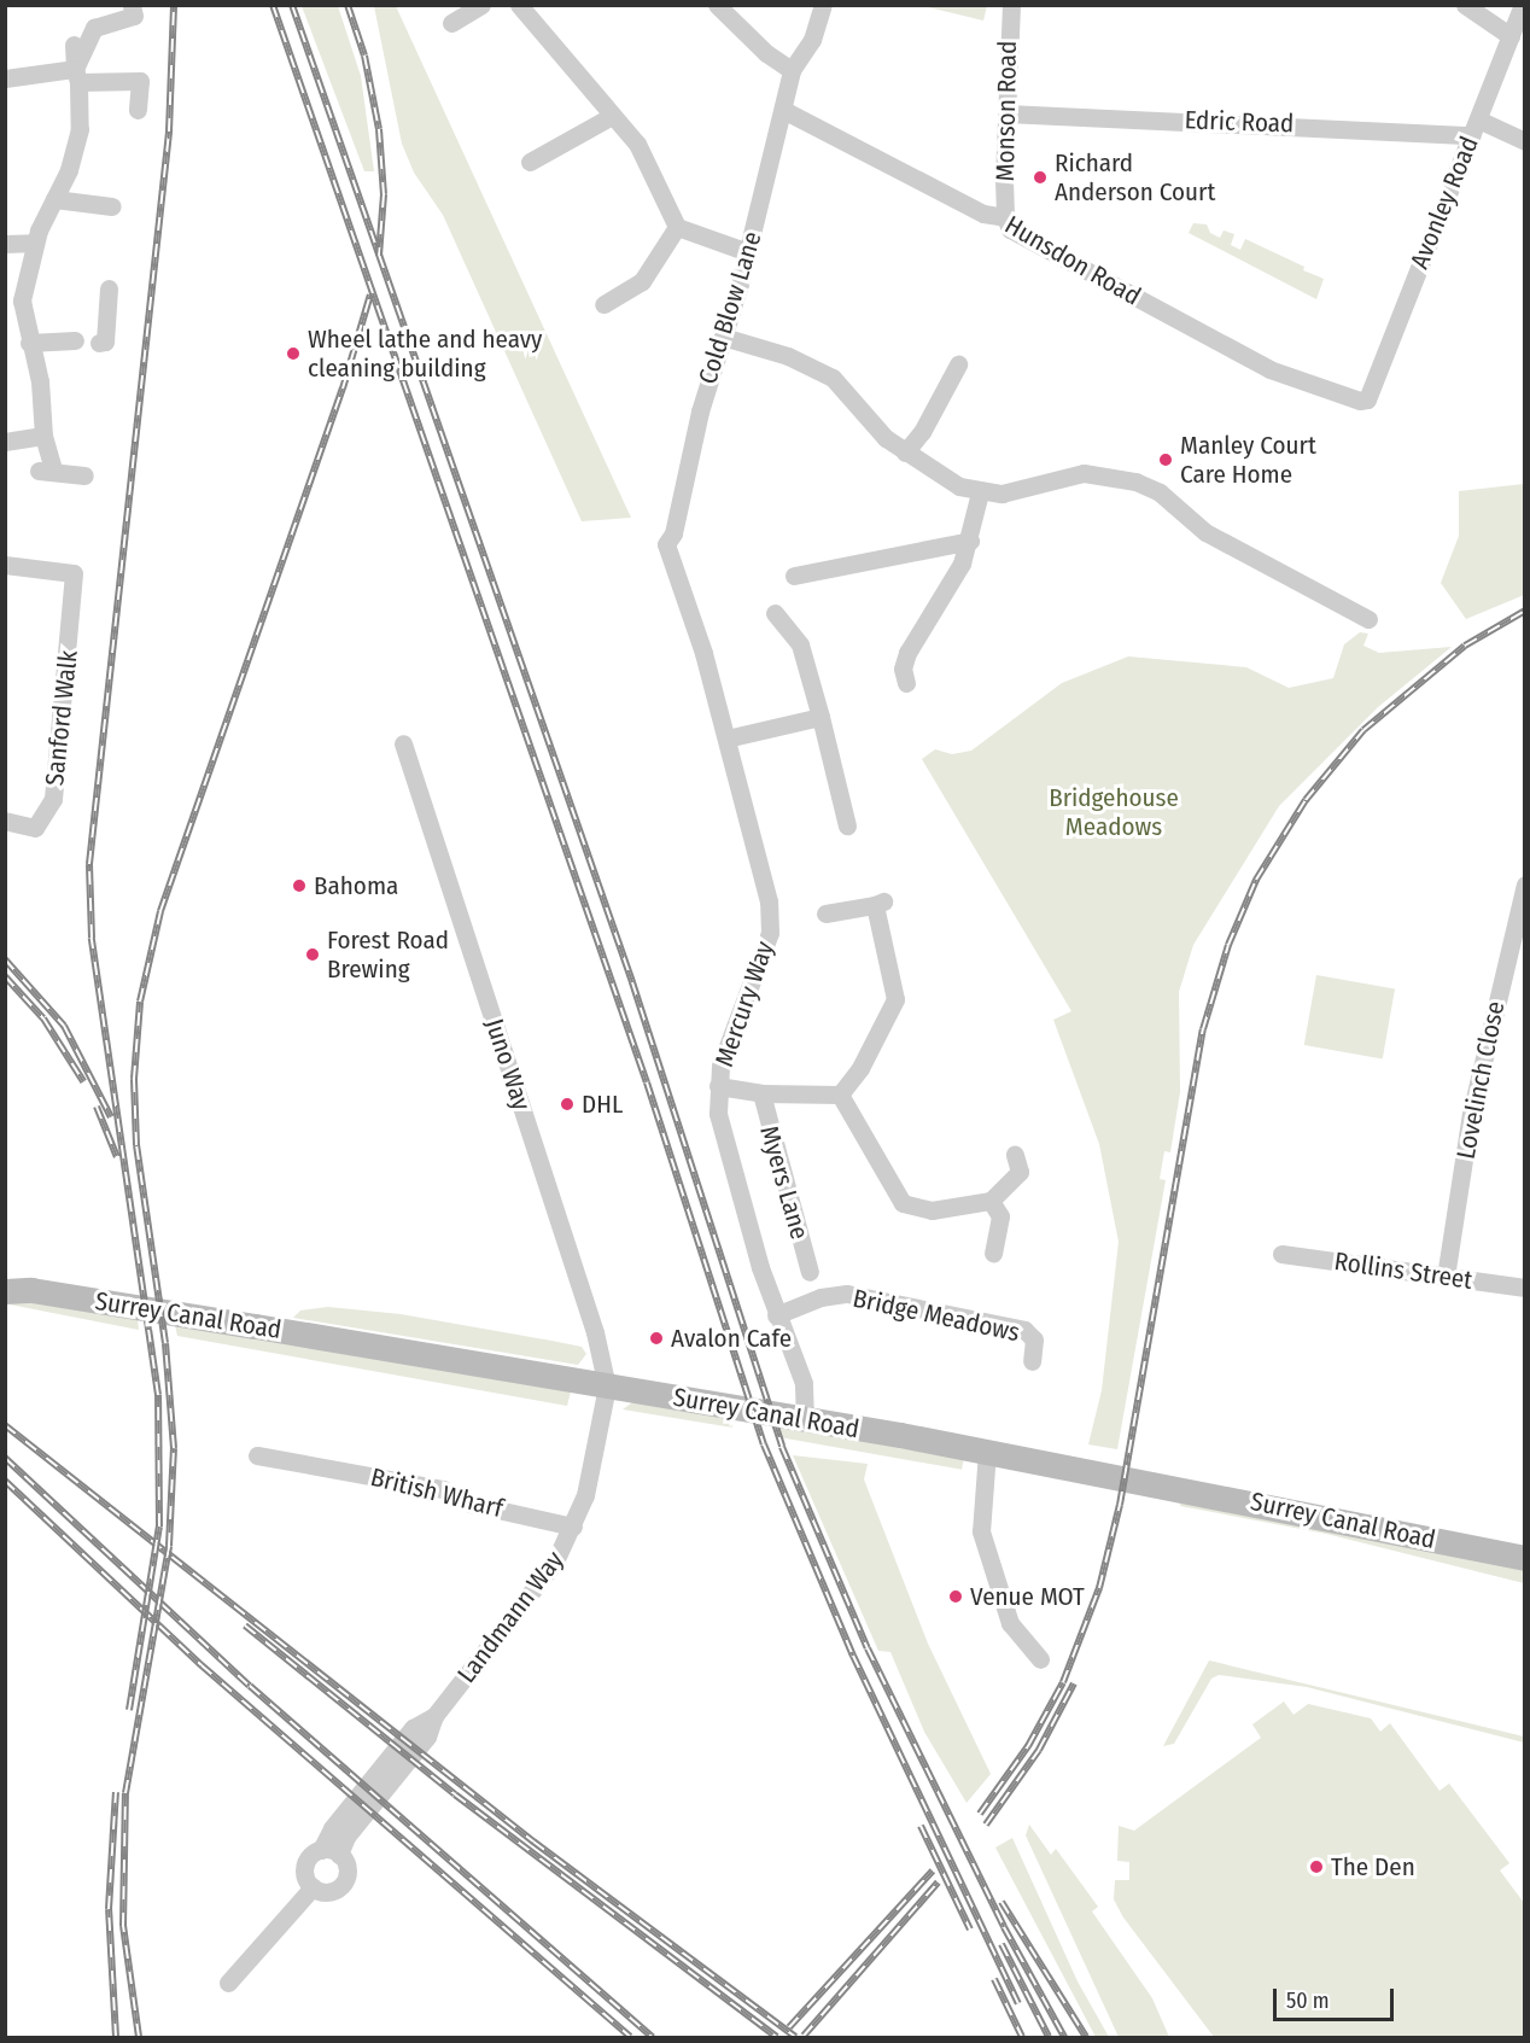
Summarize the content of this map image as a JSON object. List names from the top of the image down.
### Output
{
  "streets": {
    "street": [
      "Monson Road",
      "Edric Road",
      "Avonley Road",
      "Hunsdon Road",
      "Cold Blow Lane",
      "Sanford Walk",
      "Mercury Way",
      "Juno Way",
      "Lovelinch Close",
      "Myers Lane",
      "Rollins Street",
      "Surrey Canal Road",
      "Bridge Meadows",
      "British Wharf",
      "Landmann Way"
    ]
  },
  "crossings": [
    ["Monson Road", "Edric Road"],
    ["Monson Road", "Hunsdon Road"],
    ["Edric Road", "Avonley Road"],
    ["Avonley Road", "Hunsdon Road"],
    ["Hunsdon Road", "Cold Blow Lane"],
    ["Cold Blow Lane", "Mercury Way"],
    ["Mercury Way", "Myers Lane"],
    ["Mercury Way", "Surrey Canal Road"],
    ["Mercury Way", "Bridge Meadows"],
    ["Juno Way", "Surrey Canal Road"],
    ["Juno Way", "Landmann Way"],
    ["Lovelinch Close", "Rollins Street"],
    ["Surrey Canal Road", "Landmann Way"],
    ["British Wharf", "Landmann Way"]
  ],
  "parks": ["Bridgehouse Meadows"],
  "places": [
    "Richard Anderson Court",
    "Wheel lathe and heavy cleaning building",
    "Manley Court Care Home",
    "Bahoma",
    "Forest Road Brewing",
    "DHL",
    "Avalon Cafe",
    "Venue MOT",
    "The Den"
  ],
  "scale_bar": "50 m"
}
